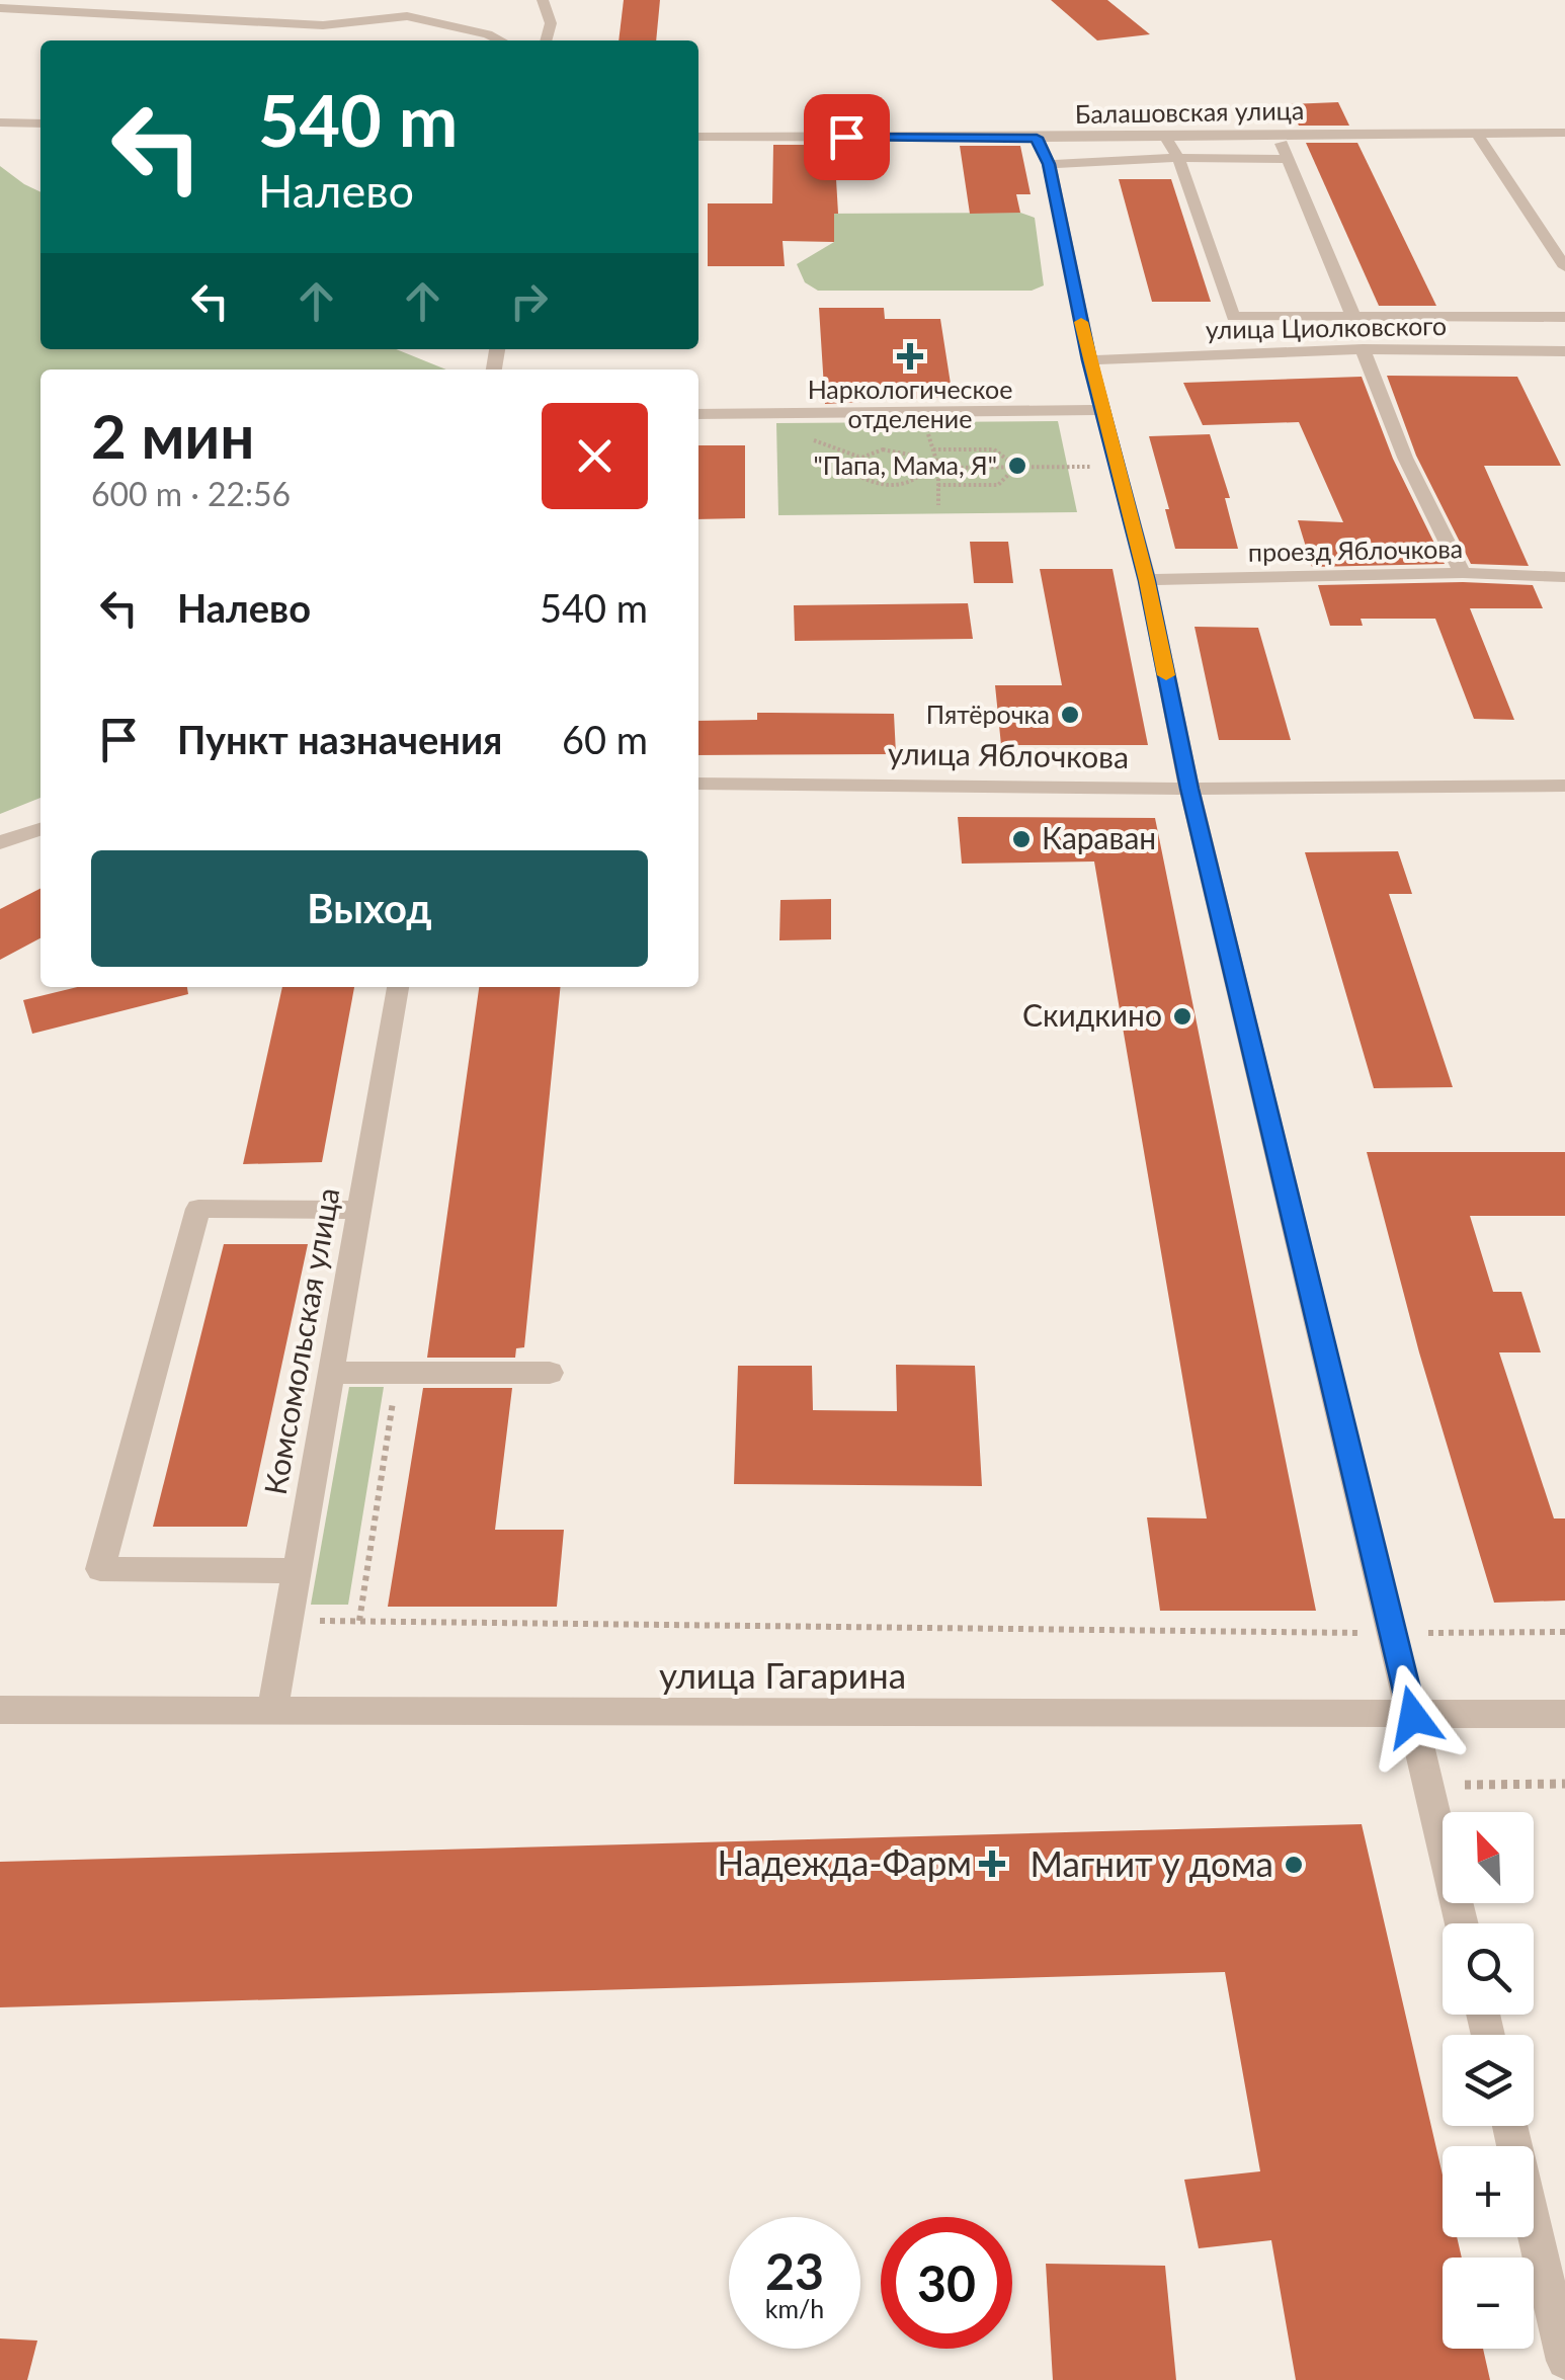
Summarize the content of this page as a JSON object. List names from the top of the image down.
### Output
{
  "streets": {
    "street": [
      "Балашовская улица",
      "улица Циолковского",
      "проезд Яблочкова",
      "улица Яблочкова",
      "Комсомольская улица",
      "улица Гагарина"
    ]
  },
  "crossings": [
    ["Комсомольская улица", "улица Гагарина"]
  ],
  "places": {
    "health": ["Наркологическое отделение", "Надежда-Фарм"],
    "other": [
      "\"Папа, Мама, Я\"",
      "Пятёрочка",
      "Караван",
      "Скидкино",
      "Магнит у дома"
    ]
  },
  "north": "top left",
  "page": {
    "turn": ["540 m", "Налево"],
    "heading": ["2 мин", "600 m · 22:56"],
    "list": [
      {
        "name": "Налево",
        "value": "540 m"
      },
      {
        "name": "Пункт назначения",
        "value": "60 m"
      }
    ],
    "buttons": "Выход",
    "map_buttons": ["+", "−"],
    "speed": "23 km/h",
    "limit": "30"
  }
}
